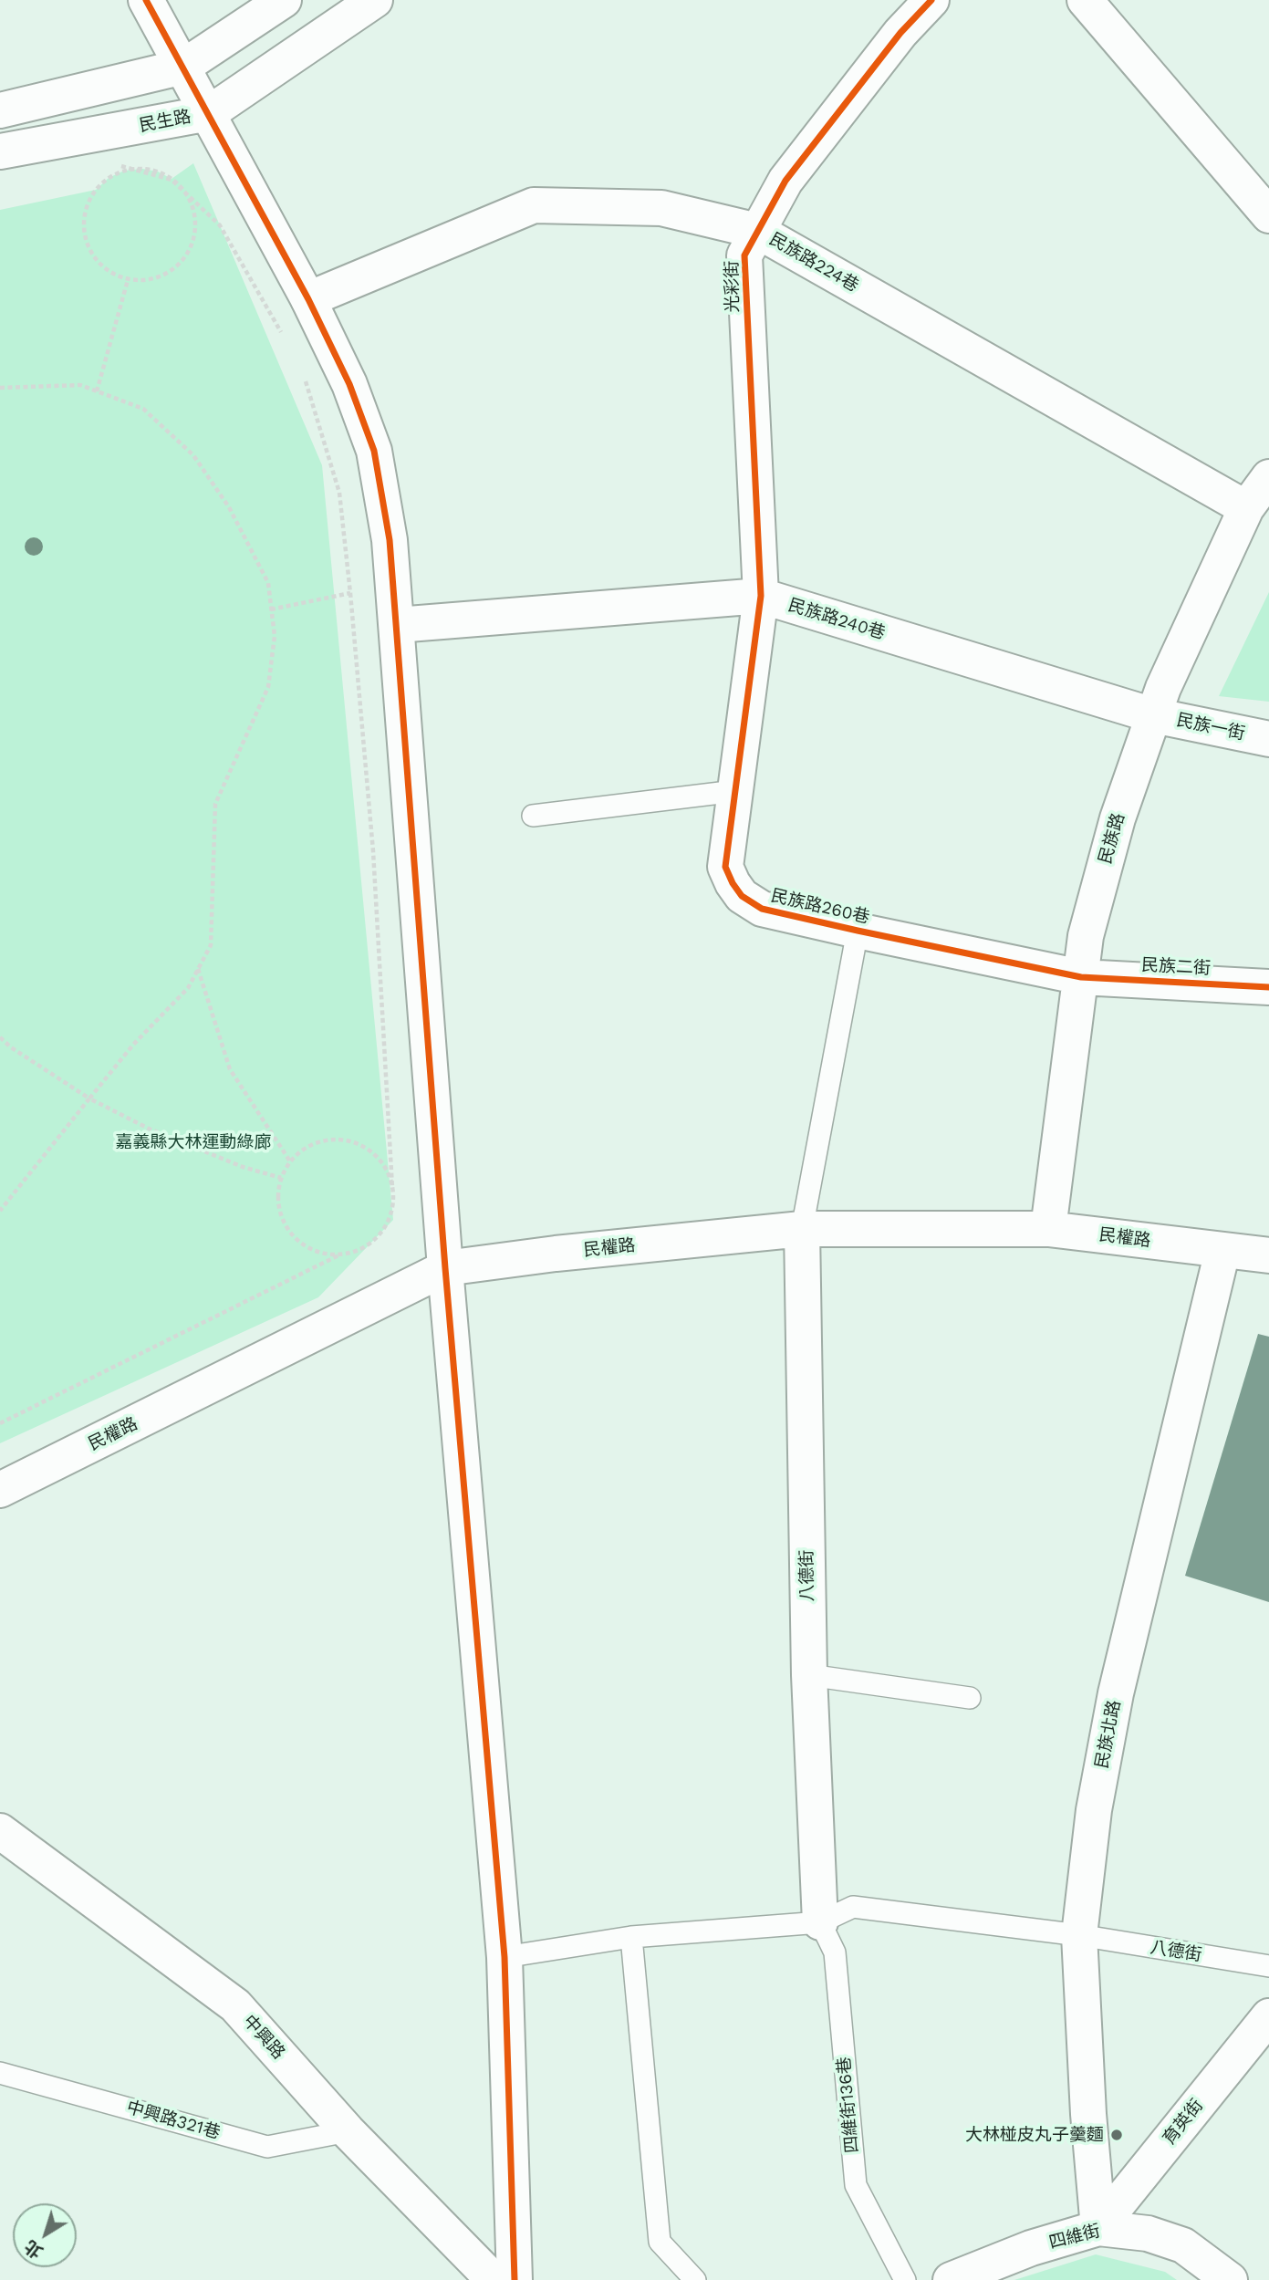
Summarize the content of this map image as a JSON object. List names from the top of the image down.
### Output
{
  "streets": {
    "street": [
      "民生路",
      "民族路224巷",
      "光彩街",
      "民族路240巷",
      "民族一街",
      "民族路",
      "民族路260巷",
      "民族二街",
      "民權路",
      "八德街",
      "民族北路",
      "中興路",
      "育英街",
      "四維街"
    ],
    "lane": ["四維街136巷", "中興路321巷"]
  },
  "crossings": [
    ["民族路224巷", "光彩街"],
    ["民族路224巷", "民族路"],
    ["光彩街", "民族路240巷"],
    ["光彩街", "民族路260巷"],
    ["民族路240巷", "民族一街"],
    ["民族路240巷", "民族路"],
    ["民族路240巷", "民族路260巷"],
    ["民族一街", "民族路"],
    ["民族路", "民族路260巷"],
    ["民族路", "民族二街"],
    ["民族路", "民權路"],
    ["民族路260巷", "民族二街"],
    ["民權路", "八德街"],
    ["民權路", "民族北路"],
    ["八德街", "民族北路"],
    ["八德街", "四維街136巷"],
    ["民族北路", "育英街"],
    ["民族北路", "四維街"],
    ["中興路", "中興路321巷"],
    ["育英街", "四維街"]
  ],
  "parks": ["嘉義縣大林運動綠廊"],
  "places": ["大林椪皮丸子羹麵"],
  "north": "bottom left"
}
